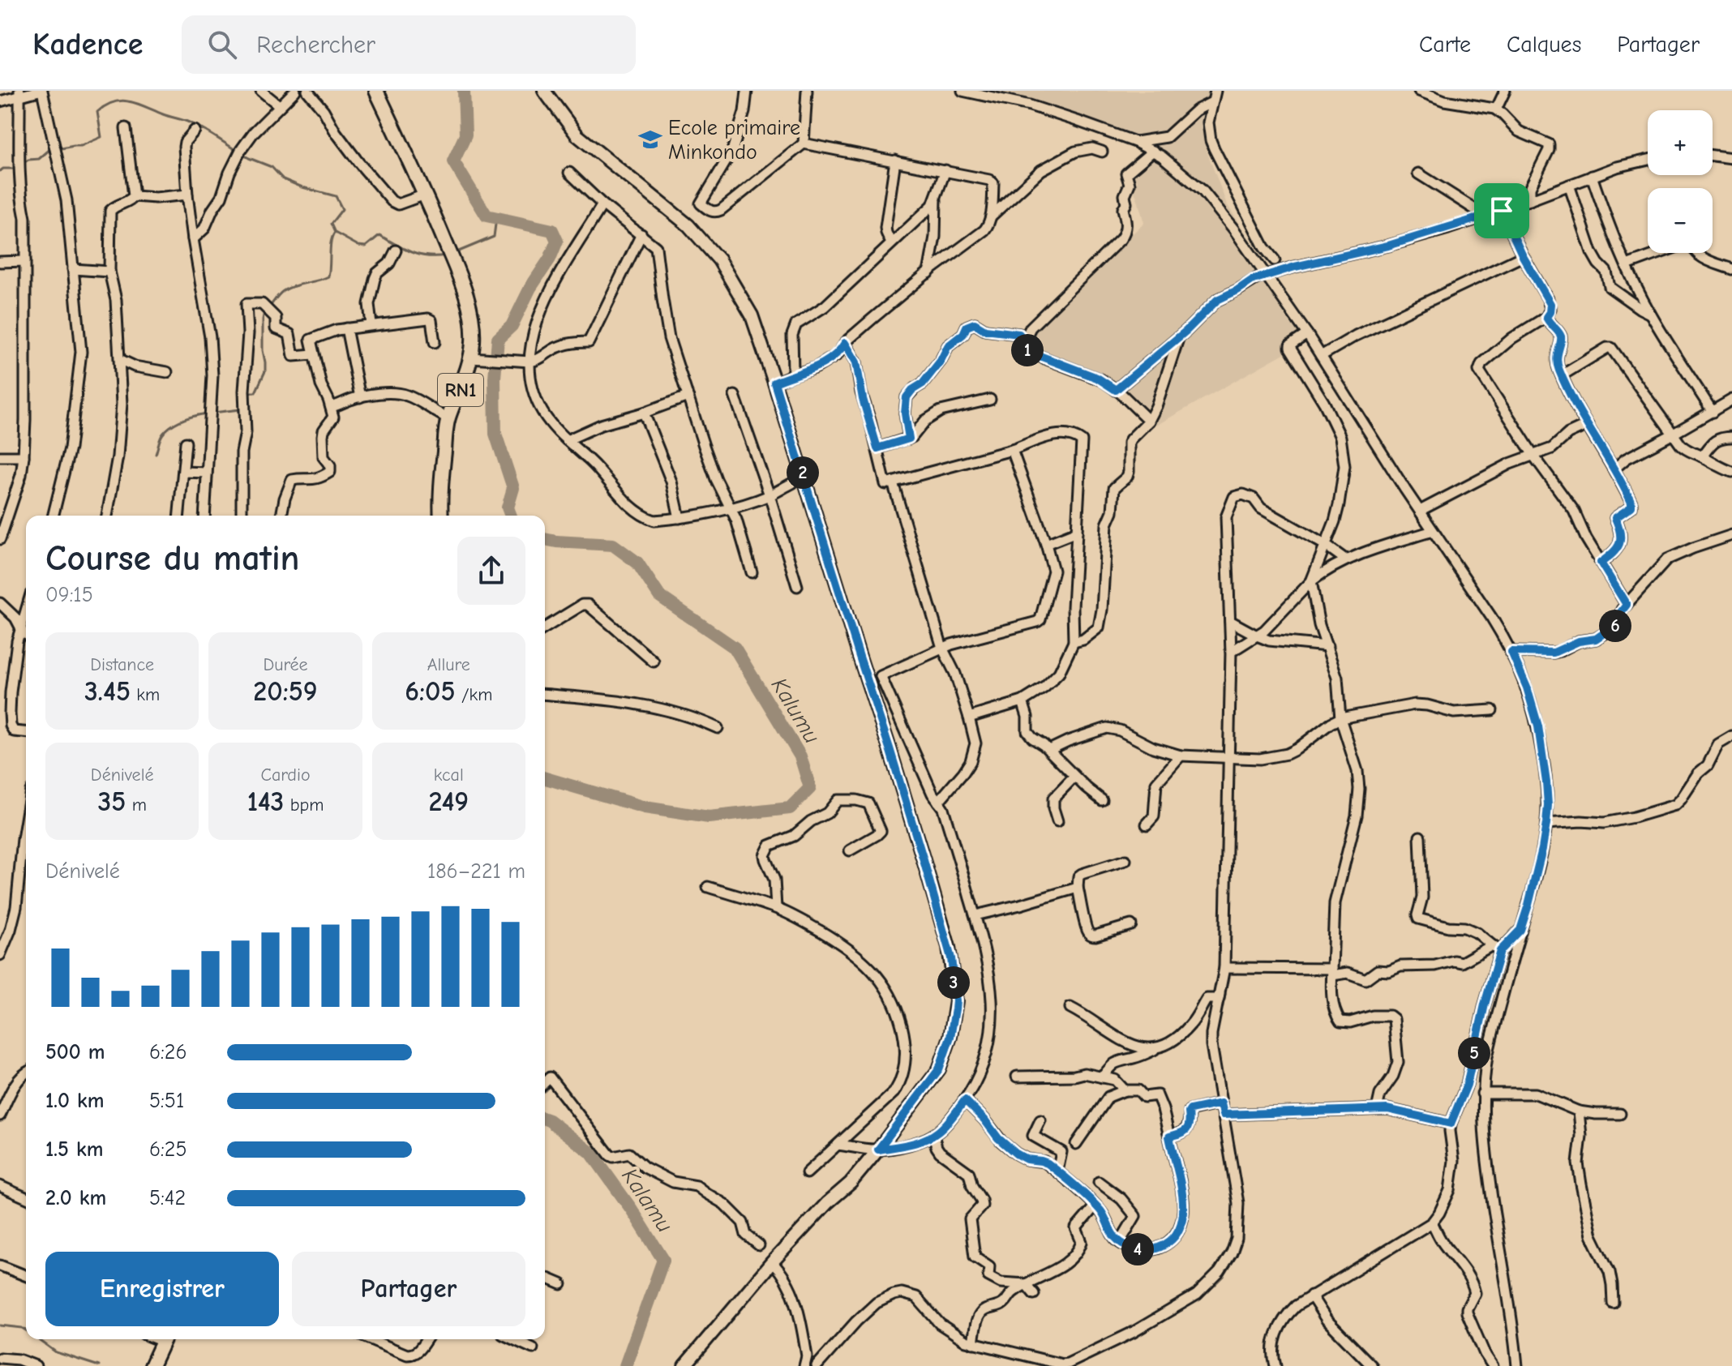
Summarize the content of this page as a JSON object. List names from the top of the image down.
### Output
{
  "streets": {
    "highway": ["RN1"]
  },
  "water": ["Kalumu", "Kalamu"],
  "places": {
    "school or university": ["Ecole primaire Minkondo"]
  },
  "page": {
    "header": "Kadence",
    "search": "Rechercher",
    "nav": ["Carte", "Calques", "Partager"],
    "map_buttons": ["+", "−"],
    "pins": [
      "1",
      "2",
      "6",
      "3",
      "5",
      "4"
    ],
    "heading": ["Course du matin", "09:15"],
    "stats": [
      ["Distance", "3.45 km"],
      ["Durée", "20:59"],
      ["Allure", "6:05 /km"],
      ["Dénivelé", "35 m"],
      ["Cardio", "143 bpm"],
      ["kcal", "249"]
    ],
    "chart": ["Dénivelé", "186–221 m"],
    "list": [
      {
        "name": "500 m",
        "note": "6:26"
      },
      {
        "name": "1.0 km",
        "note": "5:51"
      },
      {
        "name": "1.5 km",
        "note": "6:25"
      },
      {
        "name": "2.0 km",
        "note": "5:42"
      }
    ],
    "buttons": ["Enregistrer", "Partager"]
  }
}
